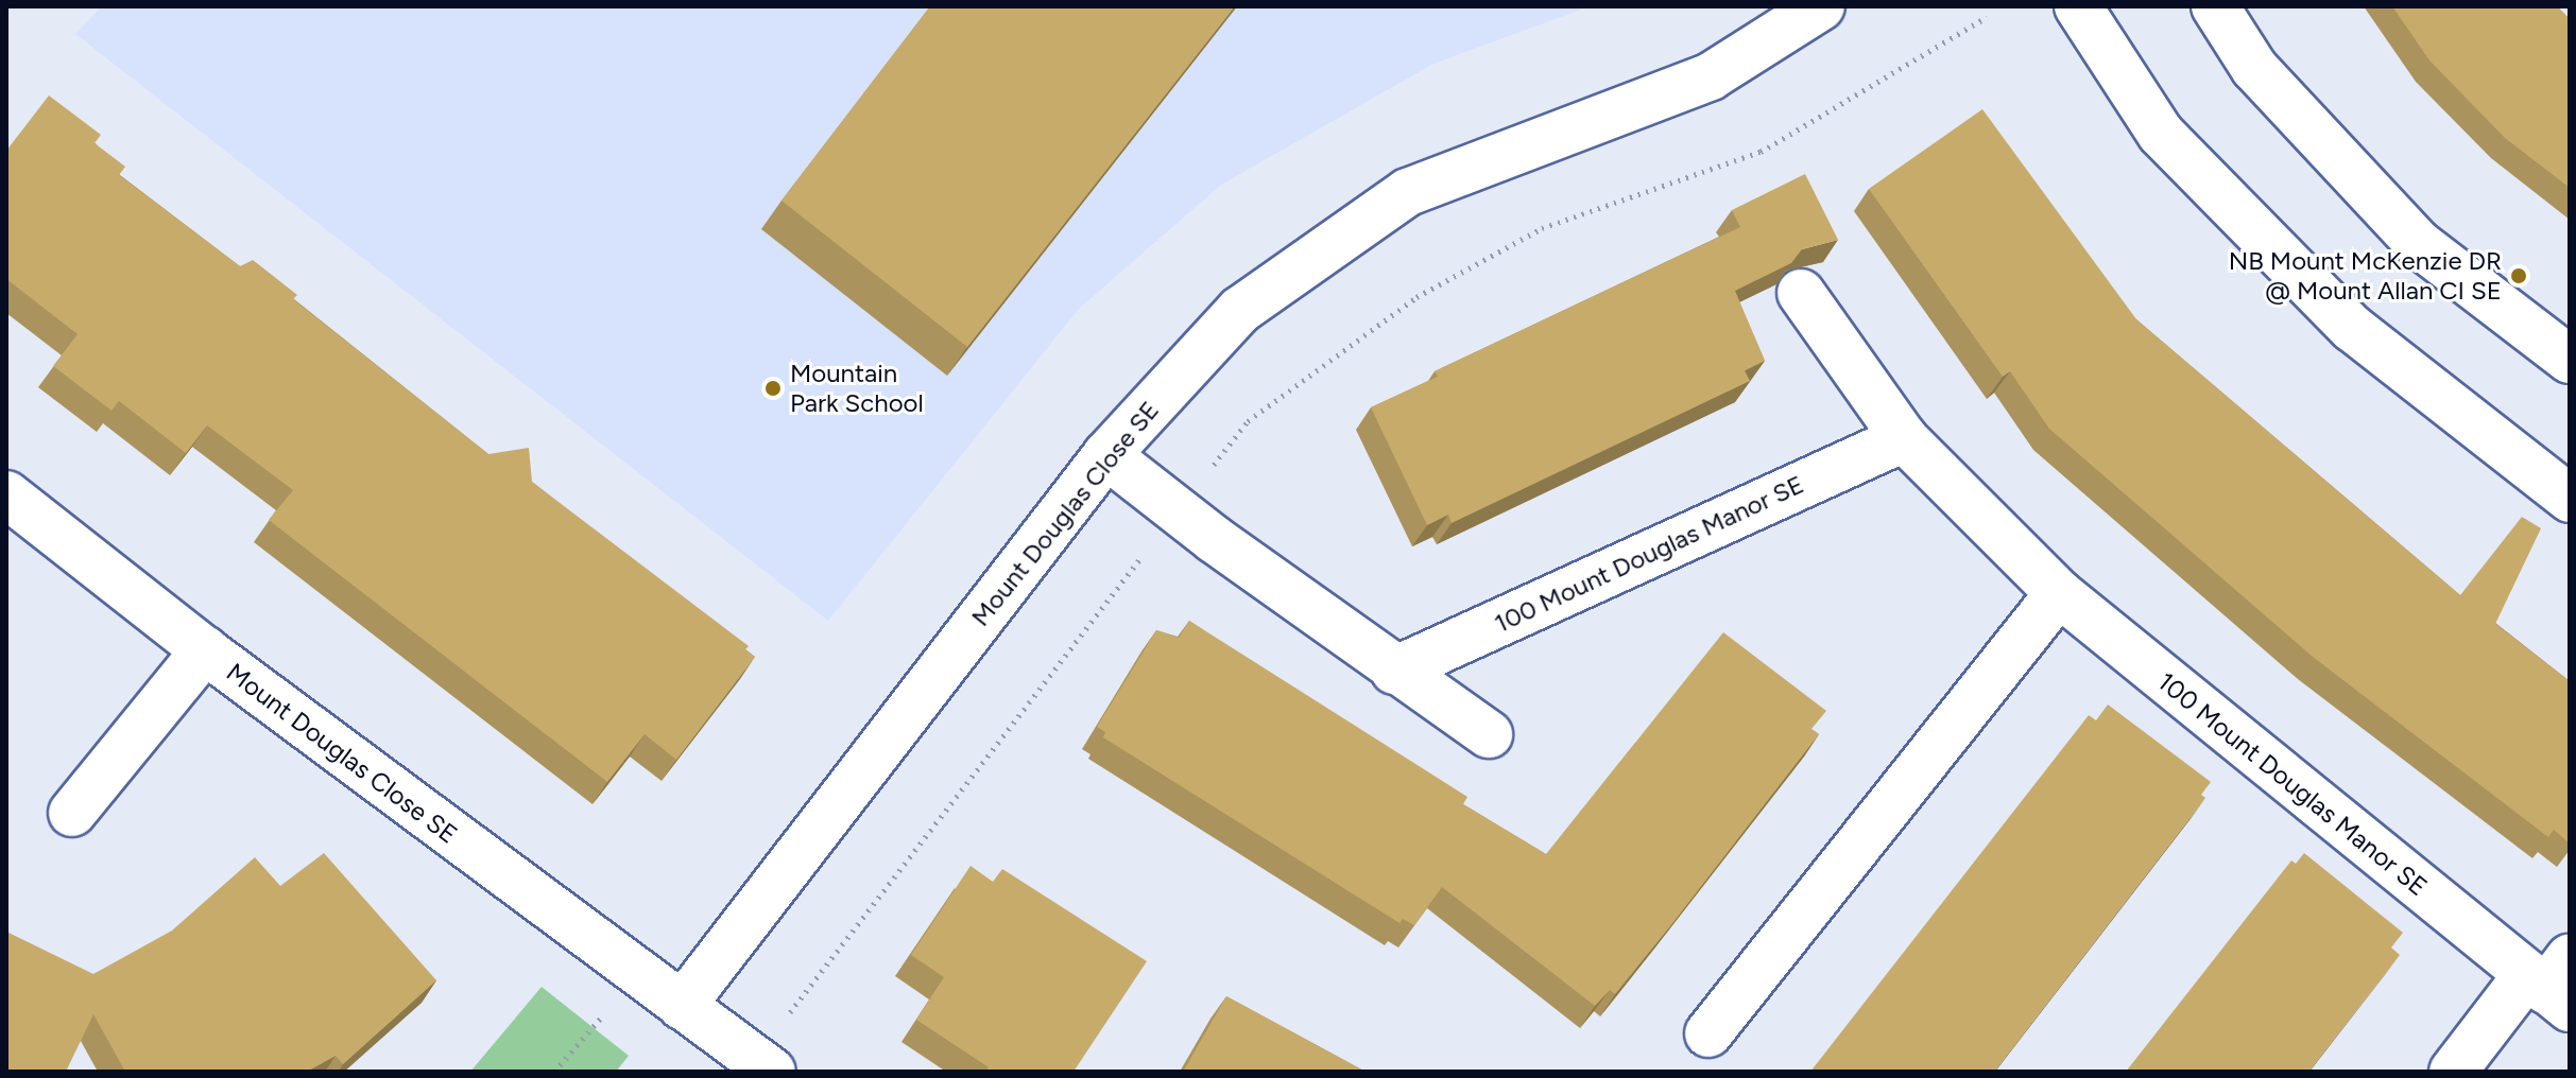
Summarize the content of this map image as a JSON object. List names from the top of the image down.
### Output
{
  "streets": {
    "street": ["Mount Douglas Close SE", "100 Mount Douglas Manor SE"]
  },
  "places": ["NB Mount McKenzie DR @ Mount Allan CI SE", "Mountain Park School"]
}
